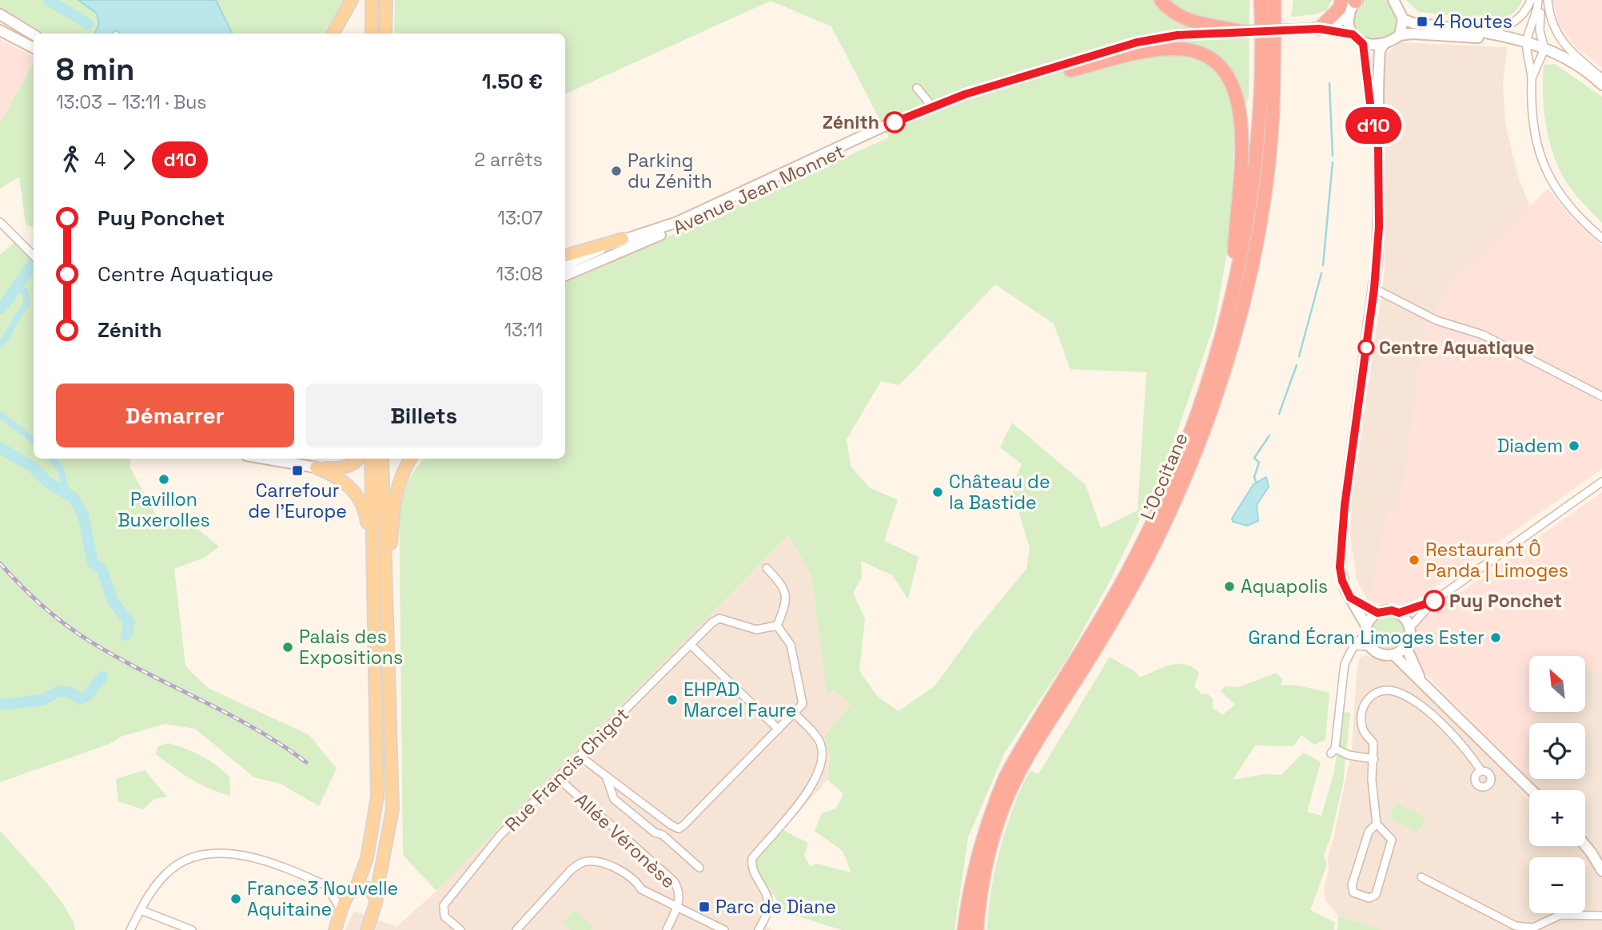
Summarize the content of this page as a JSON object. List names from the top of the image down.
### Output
{
  "streets": {
    "highway": ["L'Occitane"],
    "main road": ["Avenue Jean Monnet"],
    "street": ["Rue Francis Chigot", "Allée Véronèse"]
  },
  "crossings": [
    ["Rue Francis Chigot", "Allée Véronèse"]
  ],
  "places": {
    "transit": ["4 Routes", "Carrefour de l'Europe", "Parc de Diane"],
    "other": [
      "Zénith",
      "Parking du Zénith",
      "Centre Aquatique",
      "Diadem",
      "Pavillon Buxerolles",
      "Château de la Bastide",
      "Restaurant Ô Panda | Limoges",
      "Aquapolis",
      "Puy Ponchet",
      "Grand Écran Limoges Ester",
      "Palais des Expositions",
      "EHPAD Marcel Faure",
      "France3 Nouvelle Aquitaine"
    ]
  },
  "lines": ["bus line d10"],
  "north": "top left",
  "page": {
    "on_map": "d10",
    "heading": ["8 min", "13:03 – 13:11 · Bus", "1.50 €"],
    "legs": ["4", "d10", "2 arrêts"],
    "list": [
      {
        "name": "Puy Ponchet",
        "value": "13:07"
      },
      {
        "name": "Centre Aquatique",
        "value": "13:08"
      },
      {
        "name": "Zénith",
        "value": "13:11"
      }
    ],
    "buttons": ["Démarrer", "Billets"],
    "map_buttons": ["+", "−"]
  }
}
